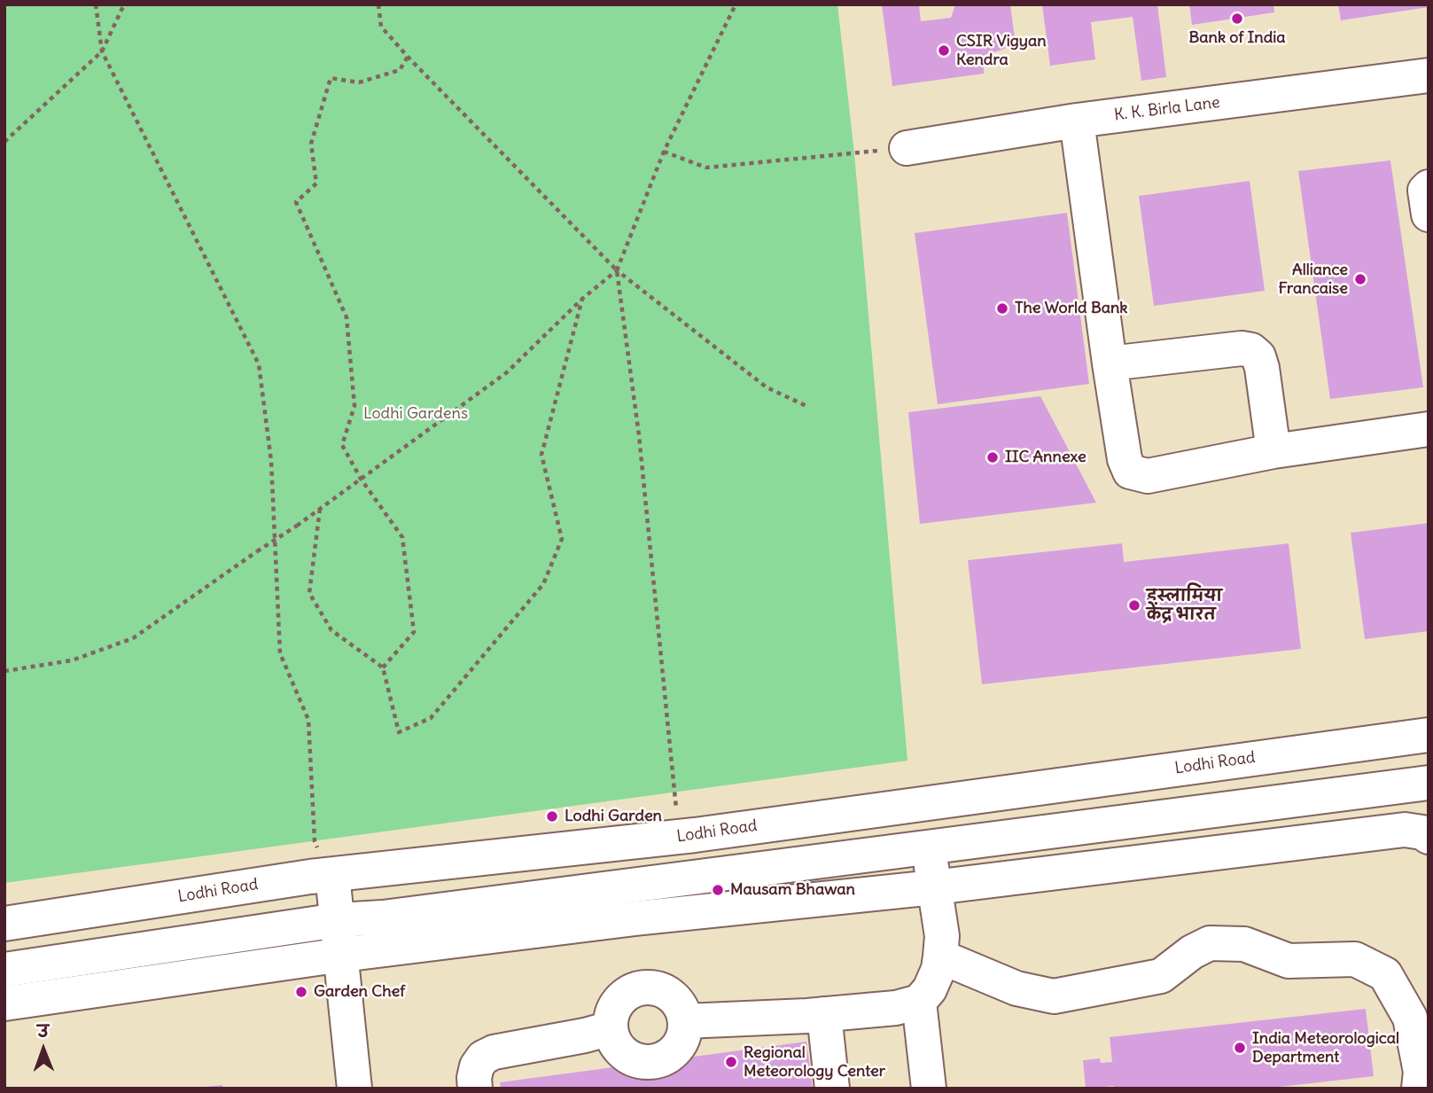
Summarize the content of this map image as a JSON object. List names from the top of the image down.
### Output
{
  "streets": {
    "main road": ["K. K. Birla Lane", "Lodhi Road"]
  },
  "parks": ["Lodhi Gardens"],
  "places": [
    "Bank of India",
    "CSIR Vigyan Kendra",
    "Alliance Francaise",
    "The World Bank",
    "IIC Annexe",
    "इस्लामिया केंद्र भारत",
    "Lodhi Garden",
    "Mausam Bhawan",
    "Garden Chef",
    "India Meteorological Department",
    "Regional Meteorology Center"
  ],
  "north": "top"
}
